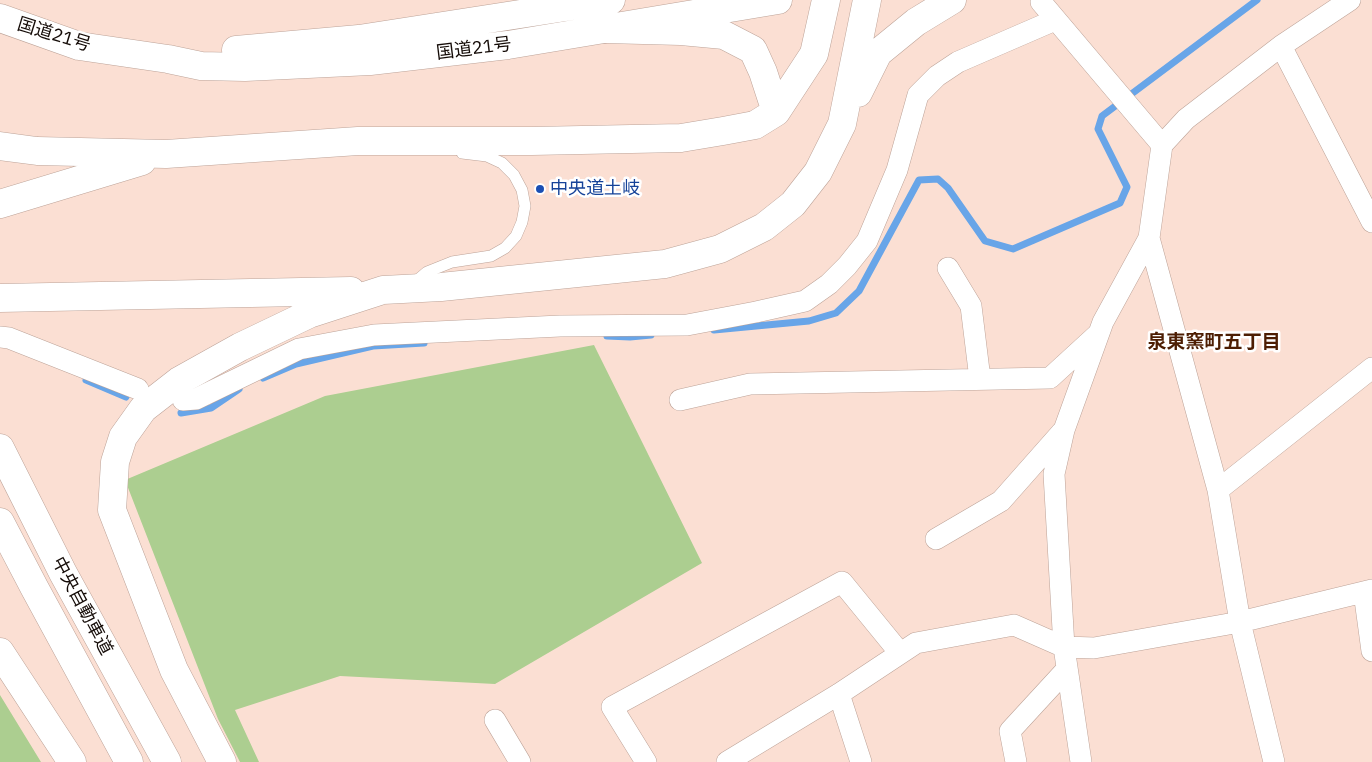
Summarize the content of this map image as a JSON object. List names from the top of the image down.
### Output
{
  "streets": {
    "highway": ["国道21号", "中央自動車道"]
  },
  "districts": ["泉東窯町五丁目"],
  "places": ["中央道土岐"]
}
